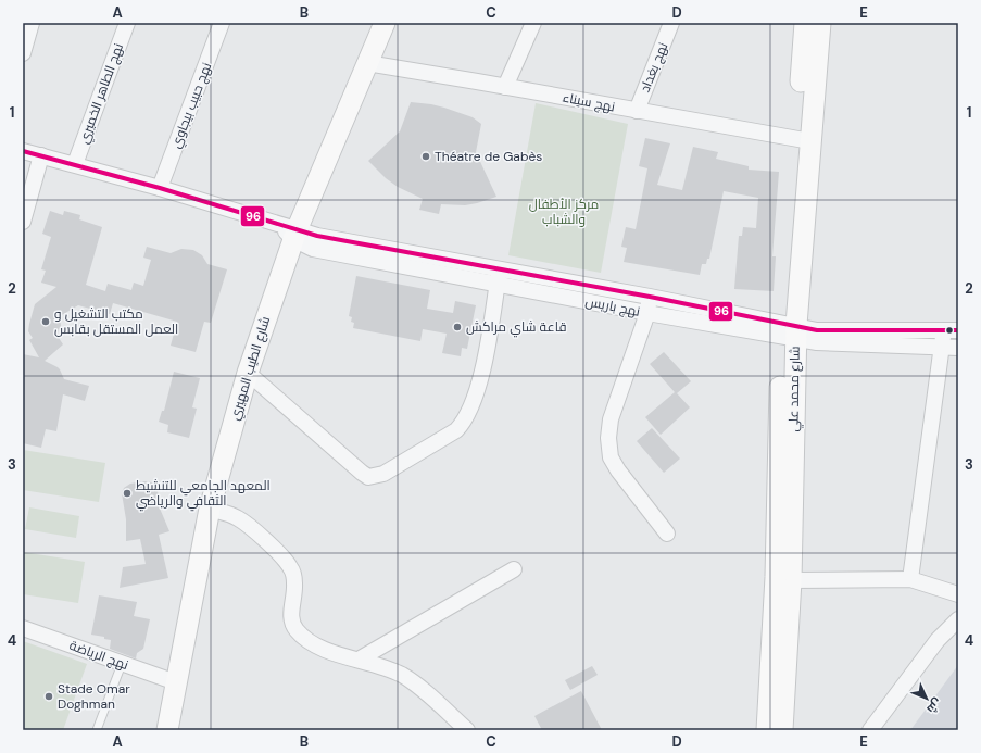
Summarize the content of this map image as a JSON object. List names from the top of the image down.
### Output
{
  "streets": {
    "street": [
      "نهج بغداد",
      "نهج الطاهر الخميري",
      "نهج سيناء",
      "نهج حبيب بيجاوي",
      "نهج باريس",
      "شارع الطيب المهيري",
      "شارع محمد علي",
      "نهج الرياضة"
    ]
  },
  "crossings": [
    ["نهج بغداد", "نهج سيناء"],
    ["نهج الطاهر الخميري", "نهج باريس"],
    ["نهج سيناء", "شارع الطيب المهيري"],
    ["نهج سيناء", "شارع محمد علي"],
    ["نهج حبيب بيجاوي", "نهج باريس"],
    ["نهج باريس", "شارع الطيب المهيري"],
    ["نهج باريس", "شارع محمد علي"],
    ["شارع الطيب المهيري", "نهج الرياضة"]
  ],
  "parks": ["مركز الأطفال والشباب"],
  "places": [
    "Théatre de Gabès",
    "مكتب التشغيل و العمل المستقل بقابس",
    "قاعة شاي مراكش",
    "المعهد الجامعي للتنشيط الثقافي والرياضي",
    "Stade Omar Doghman"
  ],
  "lines": ["transit line 96"],
  "north": "bottom right",
  "grid": {
    "columns": [
      "A",
      "B",
      "C",
      "D",
      "E"
    ],
    "rows": [
      "1",
      "2",
      "3",
      "4"
    ]
  }
}
